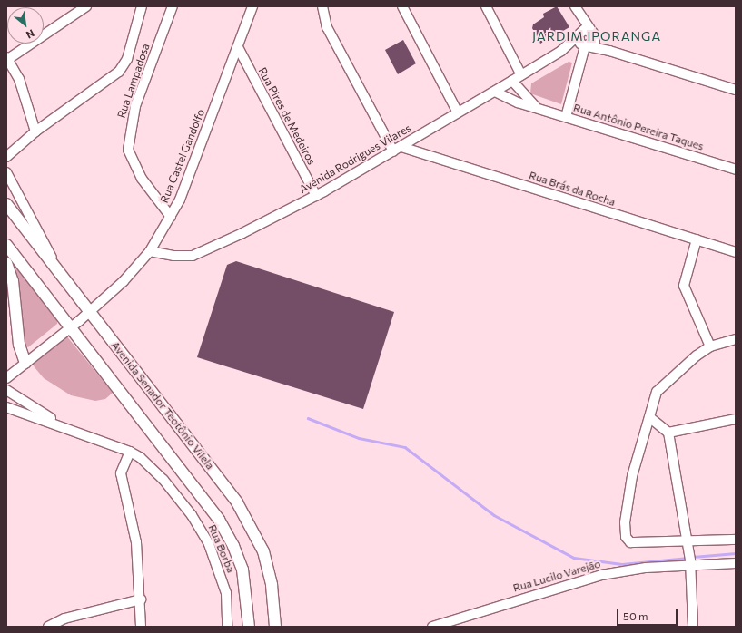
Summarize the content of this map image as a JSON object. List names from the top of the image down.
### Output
{
  "streets": {
    "main road": ["Avenida Senador Teotônio Vilela"],
    "street": [
      "Rua Lampadosa",
      "Rua Pires de Medeiros",
      "Rua Antônio Pereira Taques",
      "Rua Castel Gandolfo",
      "Avenida Rodrigues Vilares",
      "Rua Brás da Rocha",
      "Rua Borba",
      "Rua Lucilo Varejão"
    ]
  },
  "crossings": [
    ["Rua Lampadosa", "Rua Castel Gandolfo"],
    ["Rua Pires de Medeiros", "Rua Castel Gandolfo"],
    ["Rua Pires de Medeiros", "Avenida Rodrigues Vilares"],
    ["Rua Antônio Pereira Taques", "Avenida Rodrigues Vilares"],
    ["Rua Castel Gandolfo", "Avenida Rodrigues Vilares"],
    ["Rua Castel Gandolfo", "Avenida Senador Teotônio Vilela"],
    ["Avenida Rodrigues Vilares", "Rua Brás da Rocha"]
  ],
  "districts": ["JARDIM IPORANGA"],
  "scale_bar": "50 m",
  "north": "bottom right"
}
